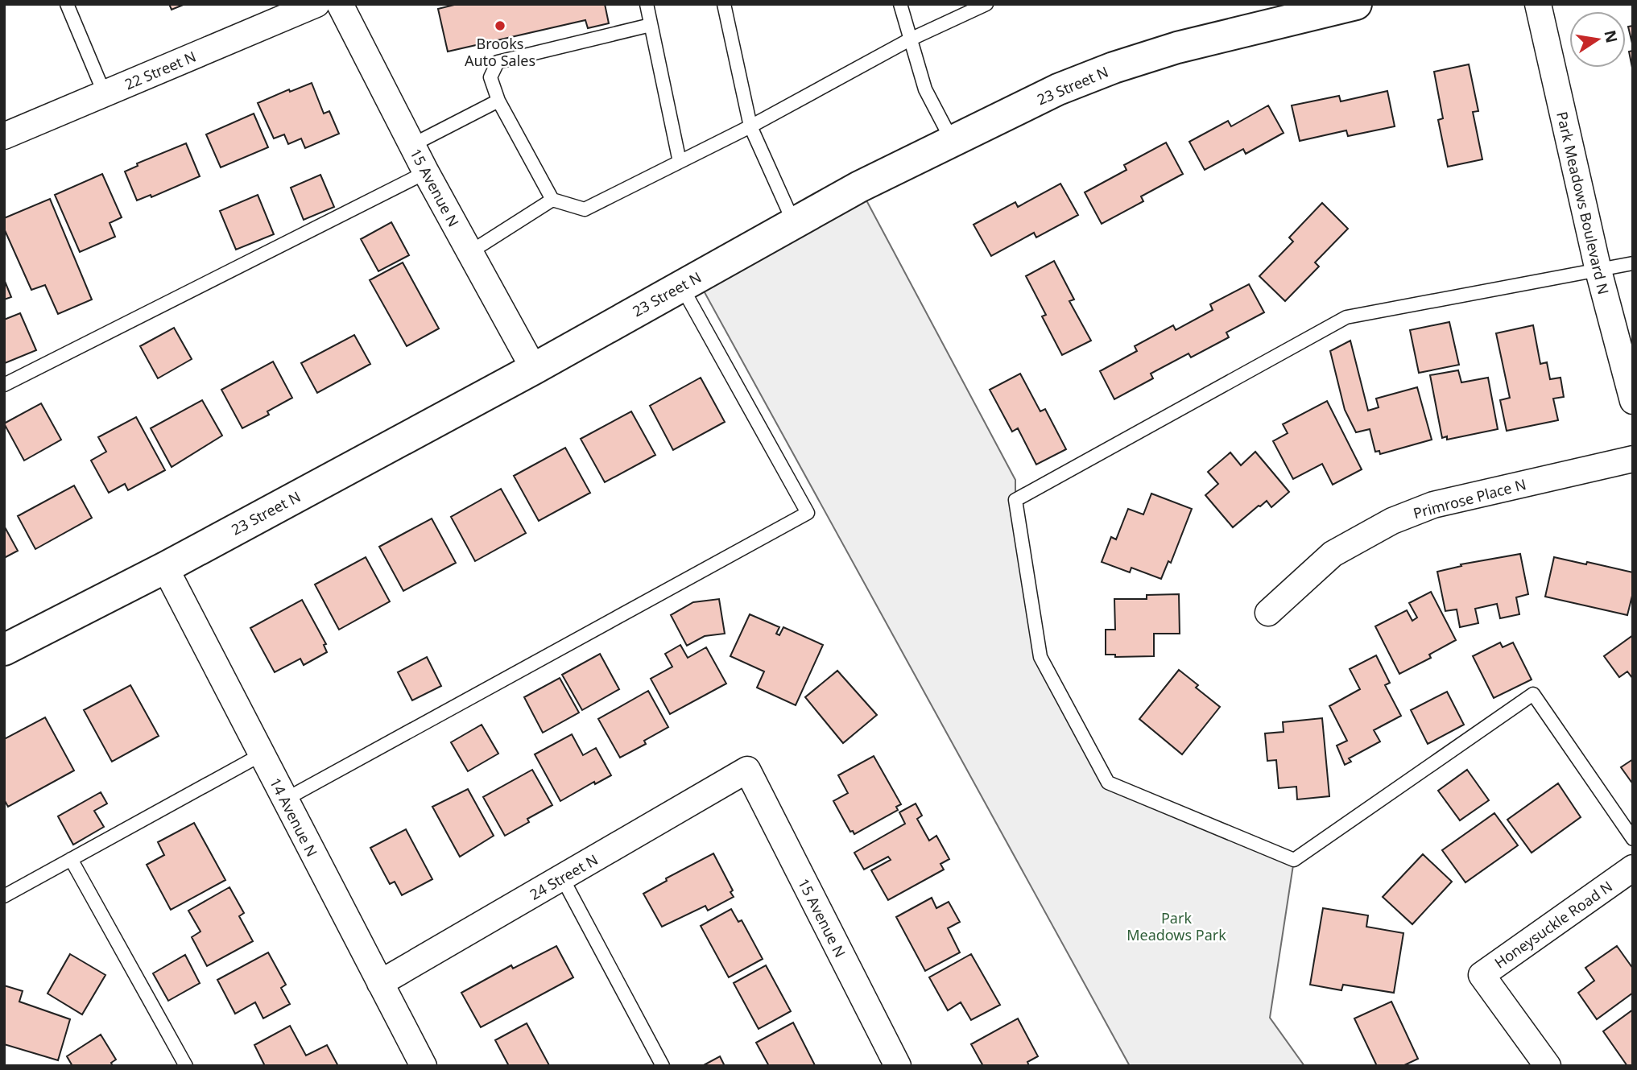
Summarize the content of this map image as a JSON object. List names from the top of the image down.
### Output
{
  "streets": {
    "street": [
      "22 Street N",
      "23 Street N",
      "15 Avenue N",
      "Park Meadows Boulevard N",
      "Primrose Place N",
      "14 Avenue N",
      "24 Street N",
      "Honeysuckle Road N"
    ]
  },
  "crossings": [
    ["23 Street N", "15 Avenue N"],
    ["23 Street N", "14 Avenue N"],
    ["15 Avenue N", "24 Street N"],
    ["14 Avenue N", "24 Street N"]
  ],
  "parks": ["Park Meadows Park"],
  "places": ["Brooks Auto Sales"],
  "north": "right"
}
